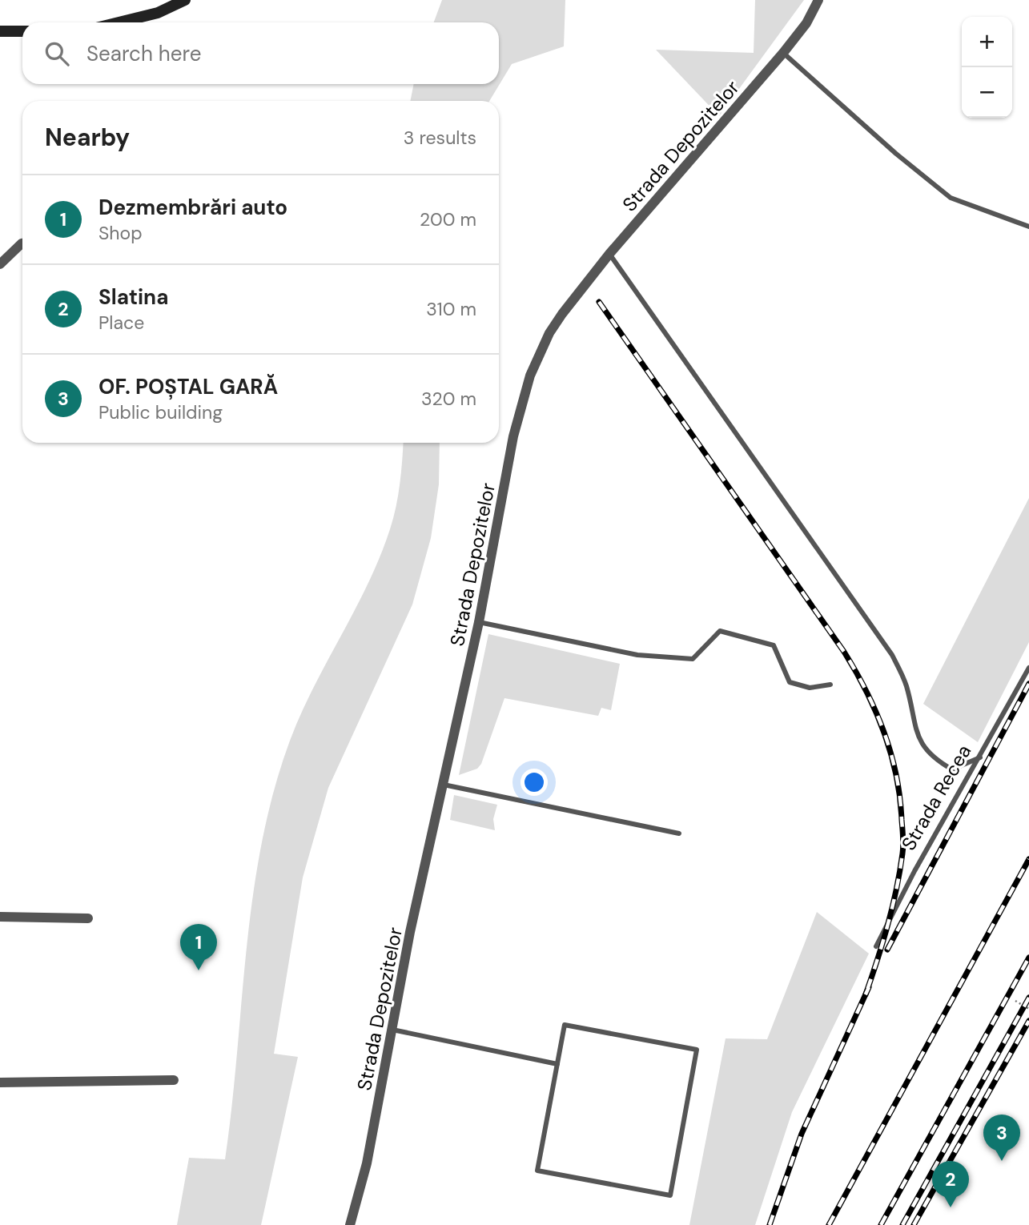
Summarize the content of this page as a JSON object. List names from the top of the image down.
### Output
{
  "streets": {
    "street": ["Strada Depozitelor"],
    "lane": ["Strada Recea"]
  },
  "page": {
    "map_buttons": ["+", "−"],
    "search": "Search here",
    "heading": ["Nearby", "3 results"],
    "list": [
      {
        "mark": "1",
        "name": "Dezmembrări auto",
        "note": "Shop",
        "value": "200 m"
      },
      {
        "mark": "2",
        "name": "Slatina",
        "note": "Place",
        "value": "310 m"
      },
      {
        "mark": "3",
        "name": "OF. POȘTAL GARĂ",
        "note": "Public building",
        "value": "320 m"
      }
    ],
    "pins": ["1", "3", "2"]
  }
}
